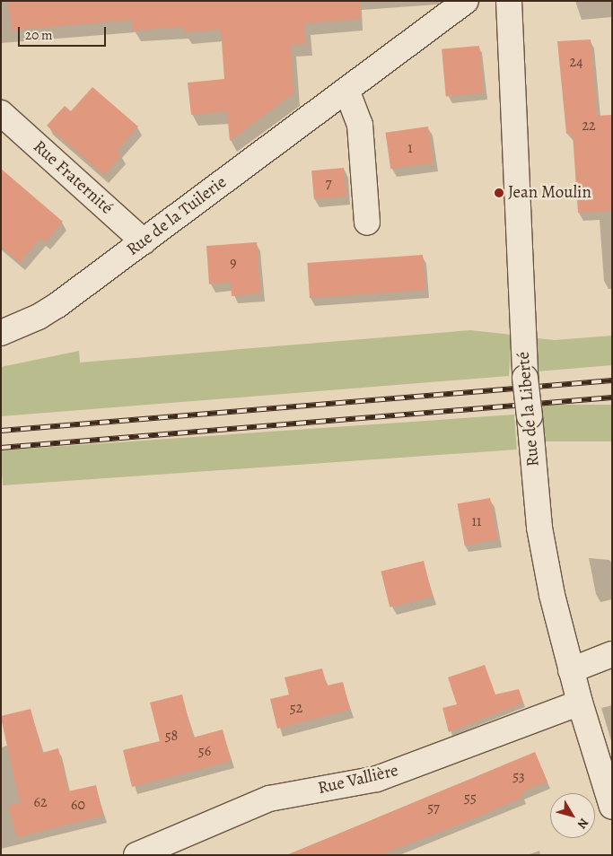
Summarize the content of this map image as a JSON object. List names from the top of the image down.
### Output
{
  "streets": {
    "street": [
      "Rue Fraternité",
      "Rue de la Tuilerie",
      "Rue de la Liberté",
      "Rue Vallière"
    ]
  },
  "crossings": [
    ["Rue Fraternité", "Rue de la Tuilerie"],
    ["Rue de la Liberté", "Rue Vallière"]
  ],
  "places": ["Jean Moulin"],
  "house_numbers": [
    "24",
    "22",
    "1",
    "7",
    "9",
    "11",
    "52",
    "58",
    "56",
    "53",
    "55",
    "62",
    "60",
    "57"
  ],
  "scale_bar": "20 m",
  "north": "bottom right"
}
